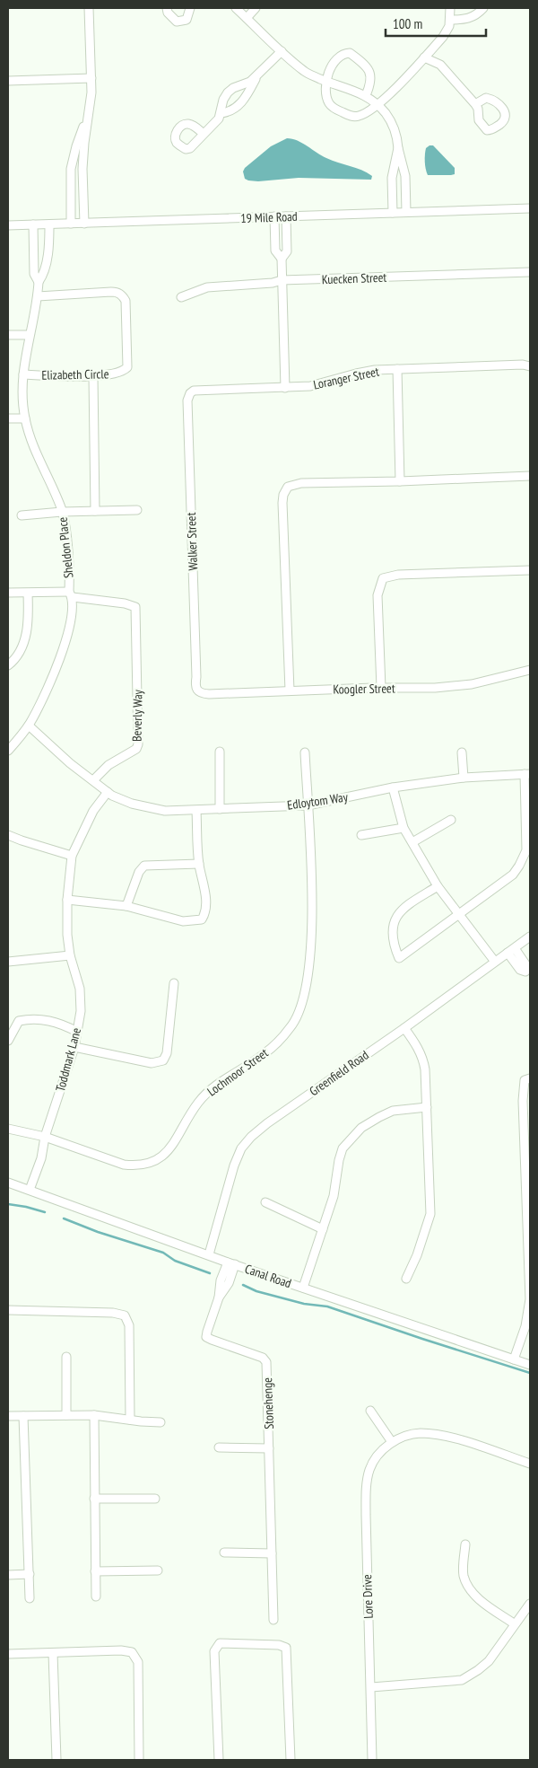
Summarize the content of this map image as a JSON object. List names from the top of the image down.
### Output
{
  "streets": {
    "street": [
      "19 Mile Road",
      "Kuecken Street",
      "Elizabeth Circle",
      "Loranger Street",
      "Walker Street",
      "Sheldon Place",
      "Koogler Street",
      "Beverly Way",
      "Edloytom Way",
      "Toddmark Lane",
      "Lochmoor Street",
      "Greenfield Road",
      "Canal Road",
      "Stonehenge",
      "Lore Drive"
    ]
  },
  "crossings": [
    ["19 Mile Road", "Sheldon Place"],
    ["Elizabeth Circle", "Sheldon Place"],
    ["Loranger Street", "Walker Street"],
    ["Walker Street", "Koogler Street"],
    ["Sheldon Place", "Beverly Way"],
    ["Beverly Way", "Edloytom Way"],
    ["Edloytom Way", "Lochmoor Street"],
    ["Toddmark Lane", "Lochmoor Street"],
    ["Toddmark Lane", "Canal Road"],
    ["Greenfield Road", "Canal Road"],
    ["Canal Road", "Stonehenge"]
  ],
  "scale_bar": "100 m"
}
